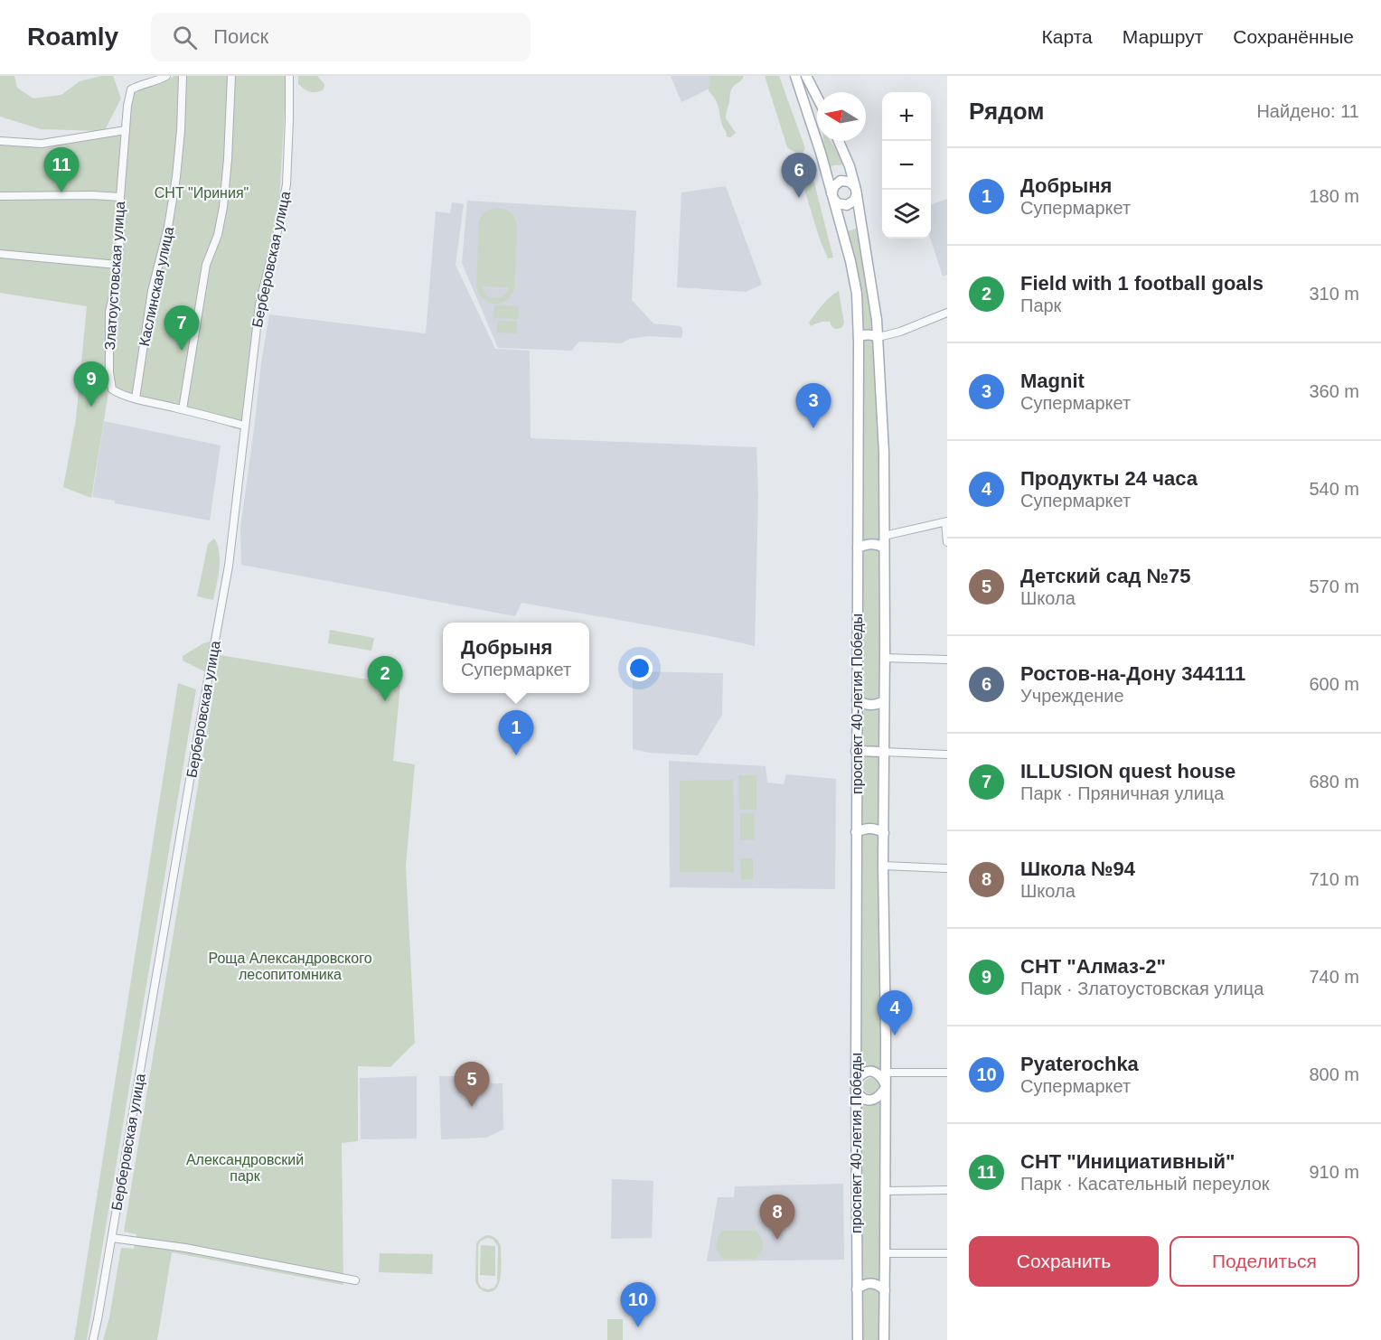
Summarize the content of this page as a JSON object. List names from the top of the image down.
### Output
{
  "streets": {
    "main road": ["проспект 40-летия Победы"],
    "street": ["Берберовская улица", "Златоустовская улица", "Каслинская улица"]
  },
  "crossings": [
    ["Берберовская улица", "Златоустовская улица"],
    ["Златоустовская улица", "Каслинская улица"]
  ],
  "parks": ["СНТ \"Ириния\"", "Роща Александровского лесопитомника", "Александровский парк"],
  "north": "left",
  "page": {
    "header": "Roamly",
    "search": "Поиск",
    "nav": ["Карта", "Маршрут", "Сохранённые"],
    "heading": ["Рядом", "Найдено: 11"],
    "map_buttons": ["+", "−"],
    "list": [
      {
        "mark": "1",
        "name": "Добрыня",
        "note": "Супермаркет",
        "value": "180 m"
      },
      {
        "mark": "2",
        "name": "Field with 1 football goals",
        "note": "Парк",
        "value": "310 m"
      },
      {
        "mark": "3",
        "name": "Magnit",
        "note": "Супермаркет",
        "value": "360 m"
      },
      {
        "mark": "4",
        "name": "Продукты 24 часа",
        "note": "Супермаркет",
        "value": "540 m"
      },
      {
        "mark": "5",
        "name": "Детский сад №75",
        "note": "Школа",
        "value": "570 m"
      },
      {
        "mark": "6",
        "name": "Ростов-на-Дону 344111",
        "note": "Учреждение",
        "value": "600 m"
      },
      {
        "mark": "7",
        "name": "ILLUSION quest house",
        "note": "Парк · Пряничная улица",
        "value": "680 m"
      },
      {
        "mark": "8",
        "name": "Школа №94",
        "note": "Школа",
        "value": "710 m"
      },
      {
        "mark": "9",
        "name": "СНТ \"Алмаз-2\"",
        "note": "Парк · Златоустовская улица",
        "value": "740 m"
      },
      {
        "mark": "10",
        "name": "Pyaterochka",
        "note": "Супермаркет",
        "value": "800 m"
      },
      {
        "mark": "11",
        "name": "СНТ \"Инициативный\"",
        "note": "Парк · Касательный переулок",
        "value": "910 m"
      }
    ],
    "pins": [
      "11",
      "6",
      "7",
      "9",
      "3",
      "2",
      "1",
      "4",
      "5",
      "8",
      "10"
    ],
    "popup": ["Добрыня", "Супермаркет"],
    "buttons": ["Сохранить", "Поделиться"]
  }
}
